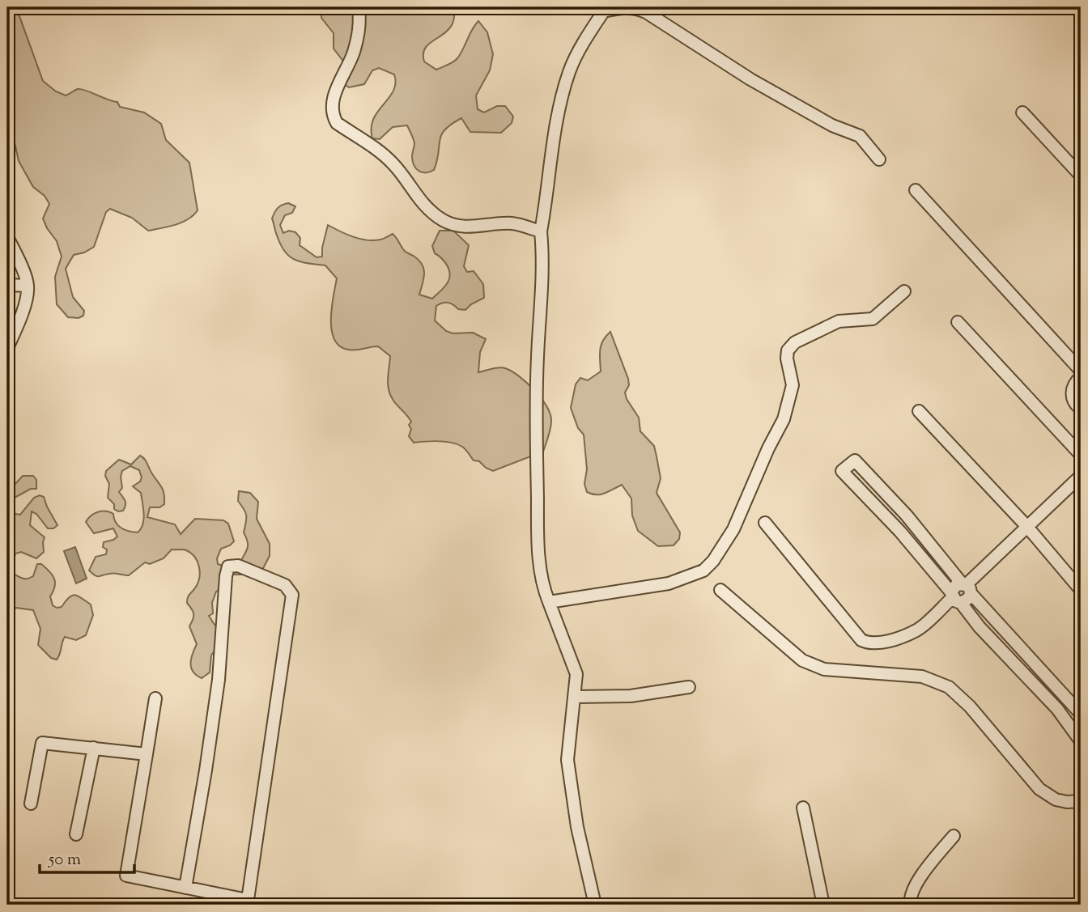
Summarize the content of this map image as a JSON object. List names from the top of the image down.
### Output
{
  "scale_bar": "50 m"
}
